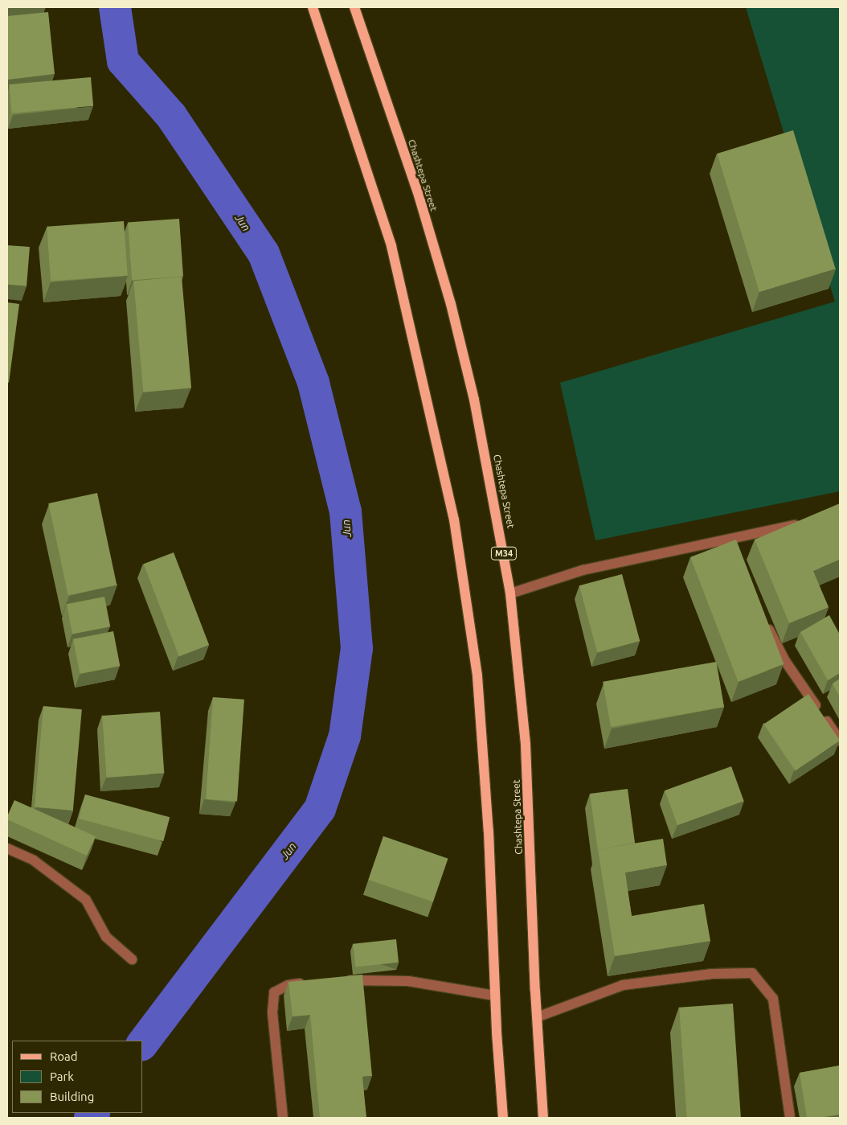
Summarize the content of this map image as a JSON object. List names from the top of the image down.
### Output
{
  "streets": {
    "main road": ["Chashtepa Street", "M34"]
  },
  "water": ["Jun"],
  "legend": ["Road", "Park", "Building"]
}
